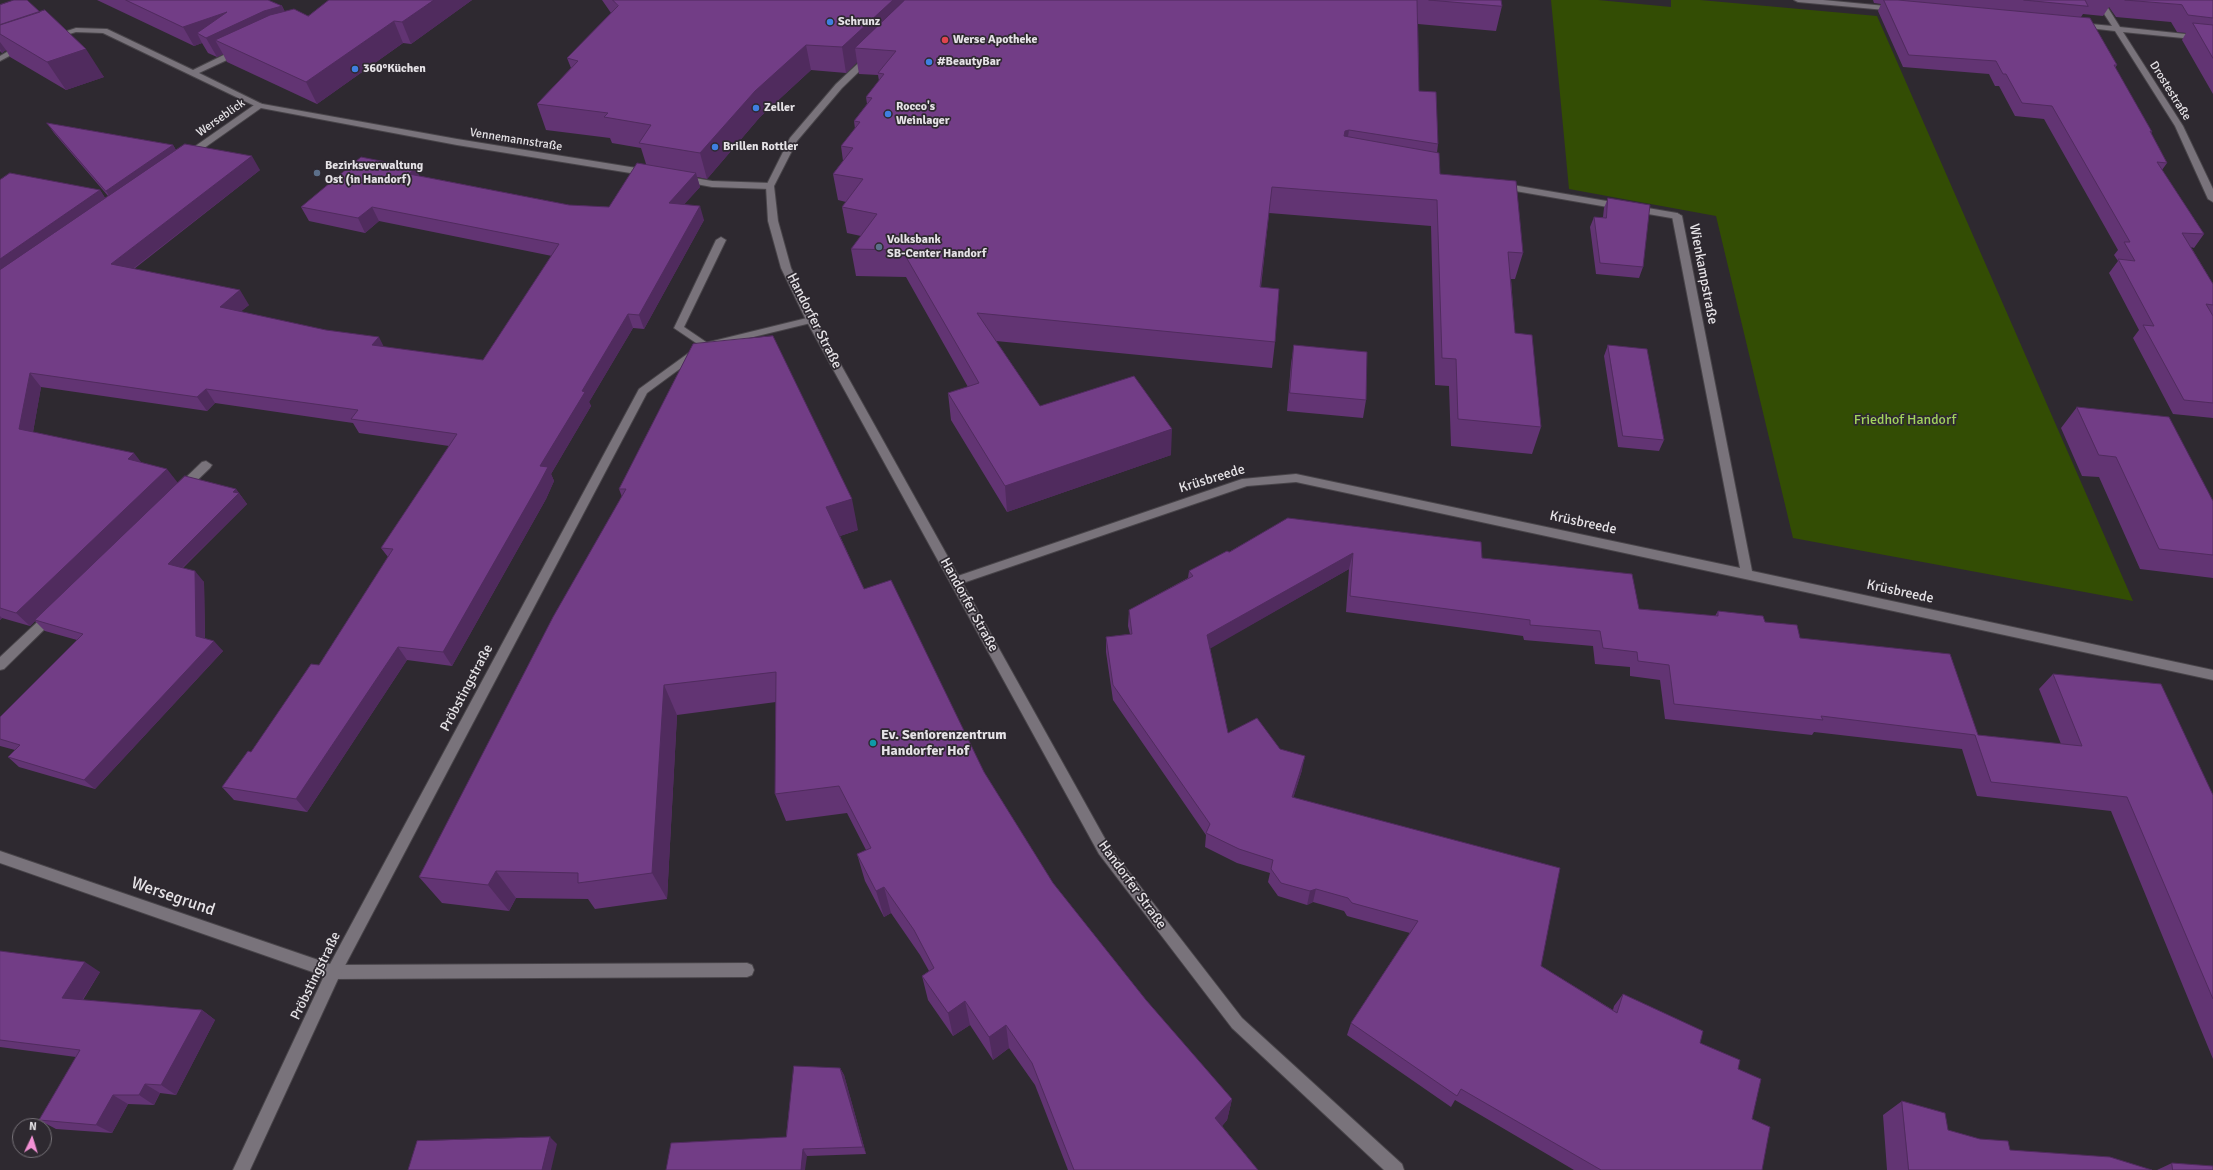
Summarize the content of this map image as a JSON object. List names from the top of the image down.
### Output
{
  "streets": {
    "street": [
      "Drostestraße",
      "Werseblick",
      "Vennemannstraße",
      "Wienkampstraße",
      "Handorfer Straße",
      "Krüsbreede",
      "Pröbstingstraße",
      "Wersegrund"
    ]
  },
  "crossings": [
    ["Werseblick", "Vennemannstraße"],
    ["Wienkampstraße", "Krüsbreede"],
    ["Handorfer Straße", "Krüsbreede"],
    ["Handorfer Straße", "Pröbstingstraße"],
    ["Pröbstingstraße", "Wersegrund"]
  ],
  "parks": ["Friedhof Handorf"],
  "places": [
    "Schrunz",
    "Werse Apotheke",
    "#BeautyBar",
    "360°Küchen",
    "Zeller",
    "Rocco's Weinlager",
    "Brillen Rottler",
    "Bezirksverwaltung Ost (in Handorf)",
    "Volksbank SB-Center Handorf",
    "Ev. Seniorenzentrum Handorfer Hof"
  ],
  "north": "top"
}
